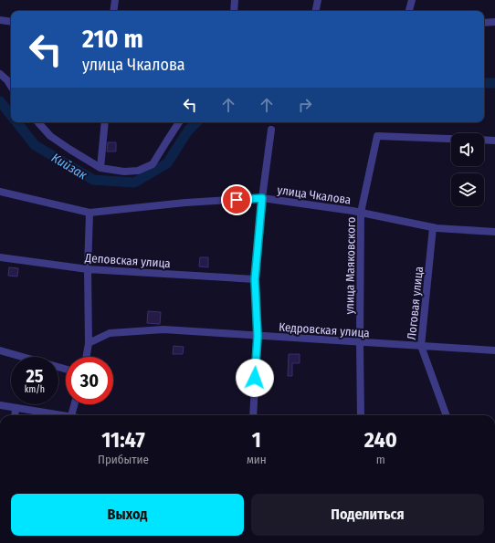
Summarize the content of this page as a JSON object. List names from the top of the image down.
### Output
{
  "streets": {
    "street": [
      "улица Чкалова",
      "Деповская улица",
      "улица Маяковского",
      "Логовая улица",
      "Кедровская улица"
    ]
  },
  "crossings": [
    ["улица Чкалова", "улица Маяковского"],
    ["улица Чкалова", "Логовая улица"],
    ["улица Маяковского", "Кедровская улица"],
    ["Логовая улица", "Кедровская улица"]
  ],
  "water": ["Кийзак"],
  "page": {
    "turn": ["210 m", "улица Чкалова"],
    "speed": "25 km/h",
    "limit": "30",
    "eta": [
      "11:47",
      "Прибытие",
      "1",
      "мин",
      "240",
      "m"
    ],
    "buttons": ["Выход", "Поделиться"]
  }
}
